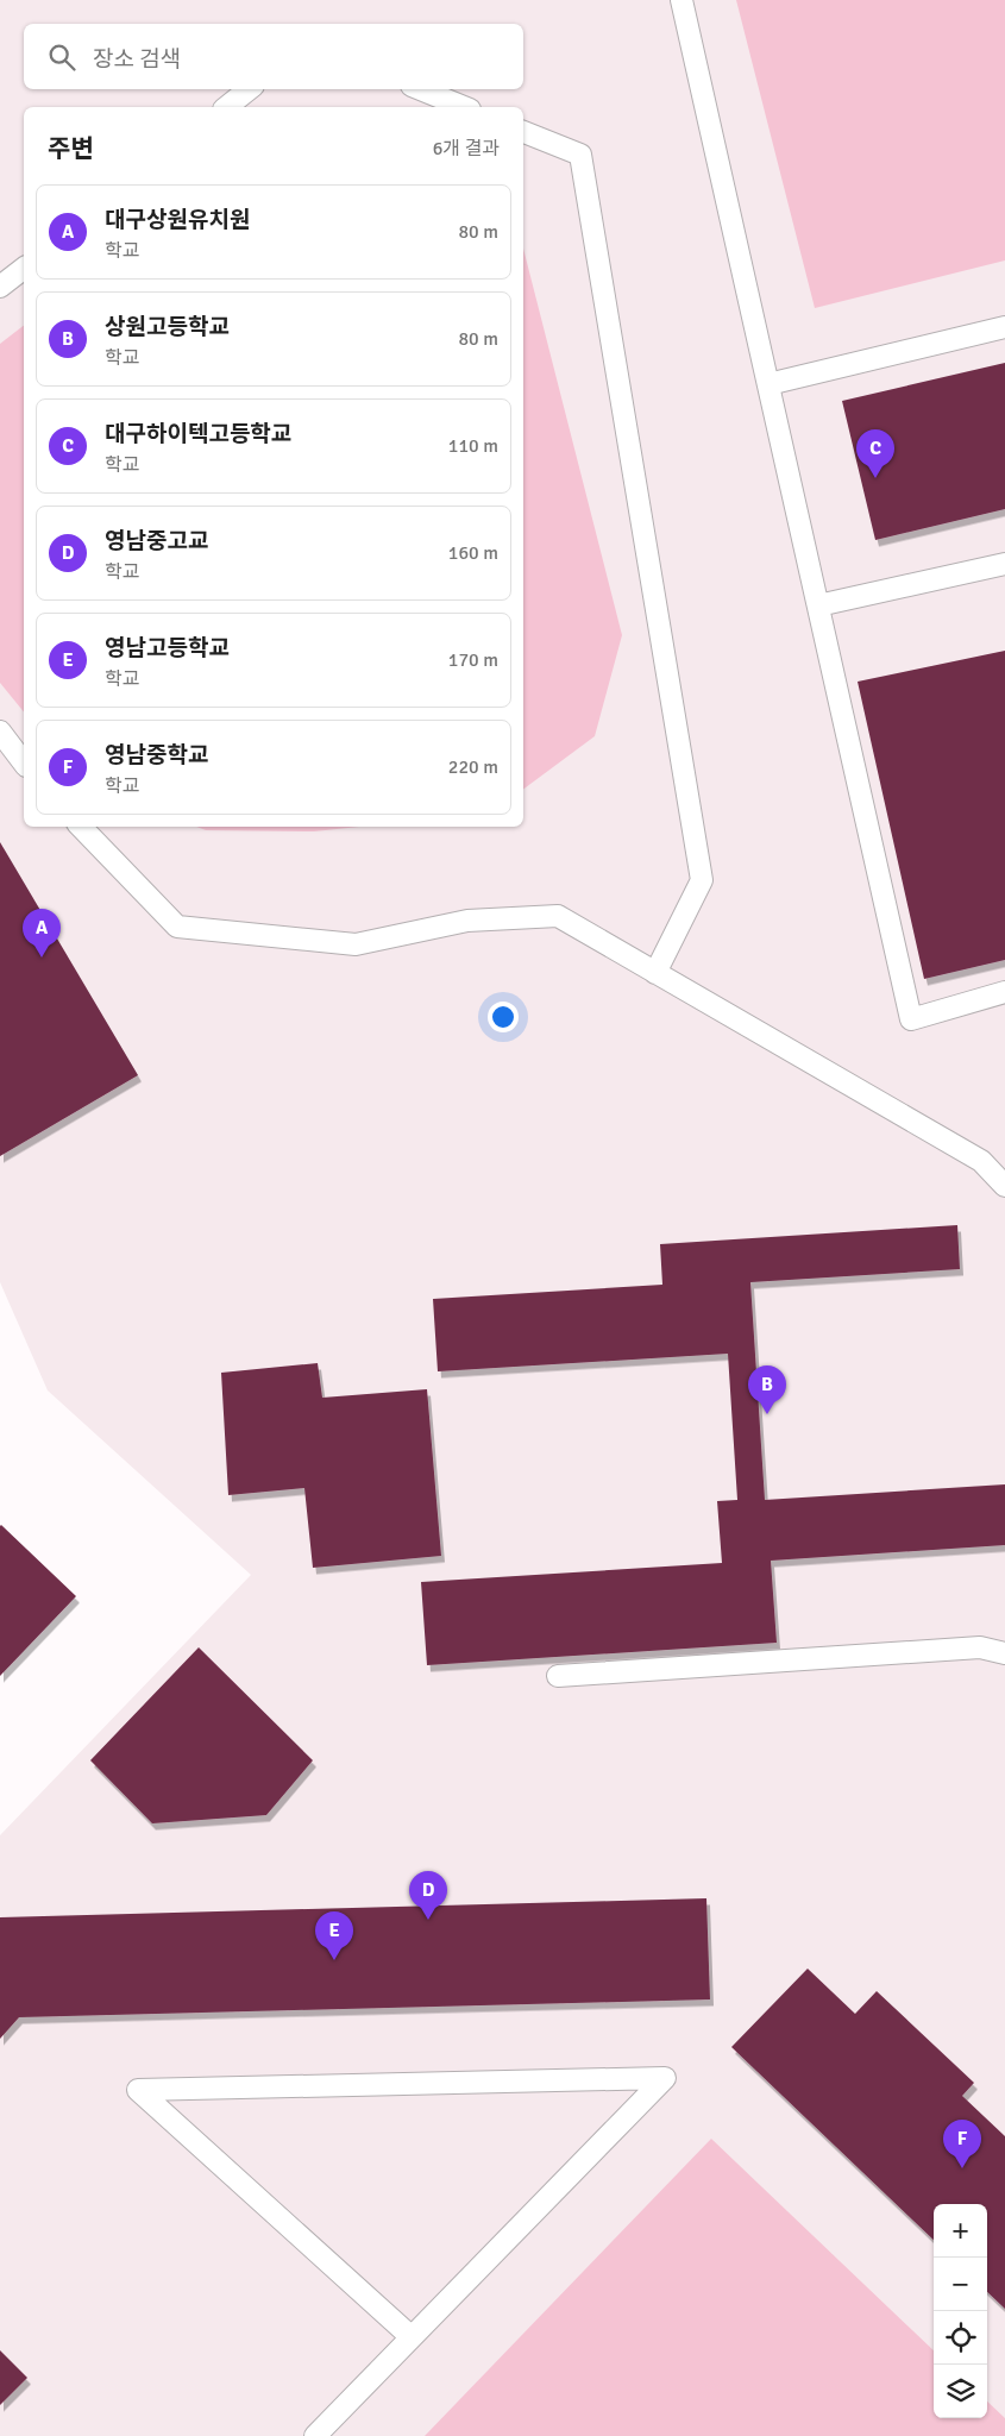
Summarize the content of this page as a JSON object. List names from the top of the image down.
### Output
{
  "page": {
    "search": "장소 검색",
    "heading": ["주변", "6개 결과"],
    "list": [
      {
        "mark": "A",
        "name": "대구상원유치원",
        "note": "학교",
        "value": "80 m"
      },
      {
        "mark": "B",
        "name": "상원고등학교",
        "note": "학교",
        "value": "80 m"
      },
      {
        "mark": "C",
        "name": "대구하이텍고등학교",
        "note": "학교",
        "value": "110 m"
      },
      {
        "mark": "D",
        "name": "영남중고교",
        "note": "학교",
        "value": "160 m"
      },
      {
        "mark": "E",
        "name": "영남고등학교",
        "note": "학교",
        "value": "170 m"
      },
      {
        "mark": "F",
        "name": "영남중학교",
        "note": "학교",
        "value": "220 m"
      }
    ],
    "pins": [
      "C",
      "A",
      "B",
      "D",
      "E",
      "F"
    ],
    "map_buttons": ["+", "−"]
  }
}
